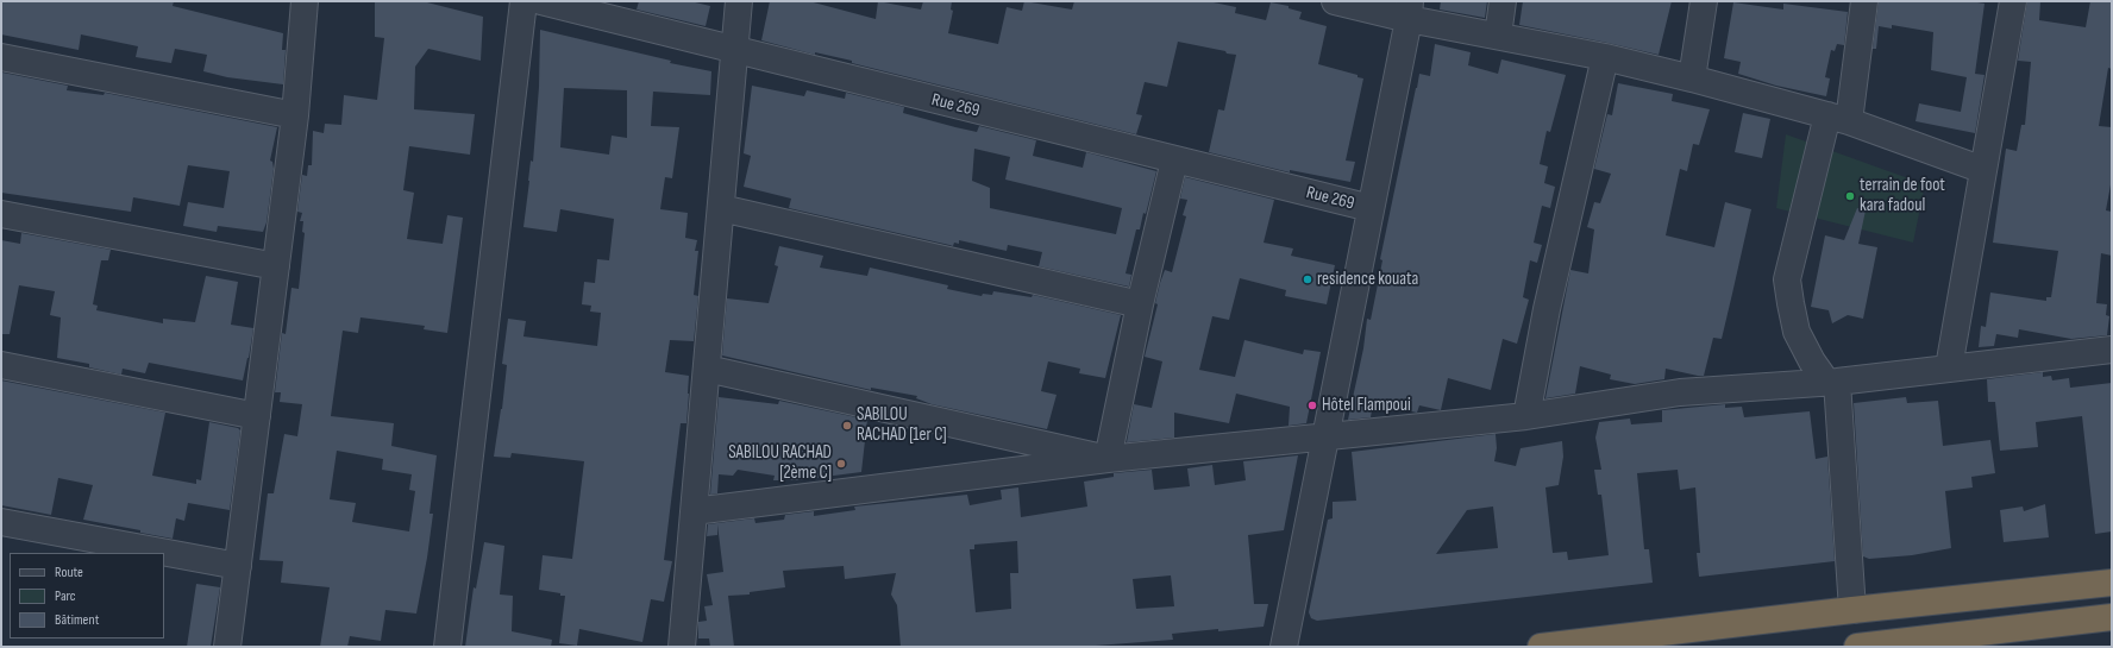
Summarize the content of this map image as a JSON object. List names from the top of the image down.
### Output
{
  "streets": {
    "street": ["Rue 269"]
  },
  "places": [
    "terrain de foot kara fadoul",
    "residence kouata",
    "Hôtel Flampoui",
    "SABILOU RACHAD [1er C]",
    "SABILOU RACHAD [2ème C]"
  ],
  "legend": ["Route", "Parc", "Bâtiment"]
}
